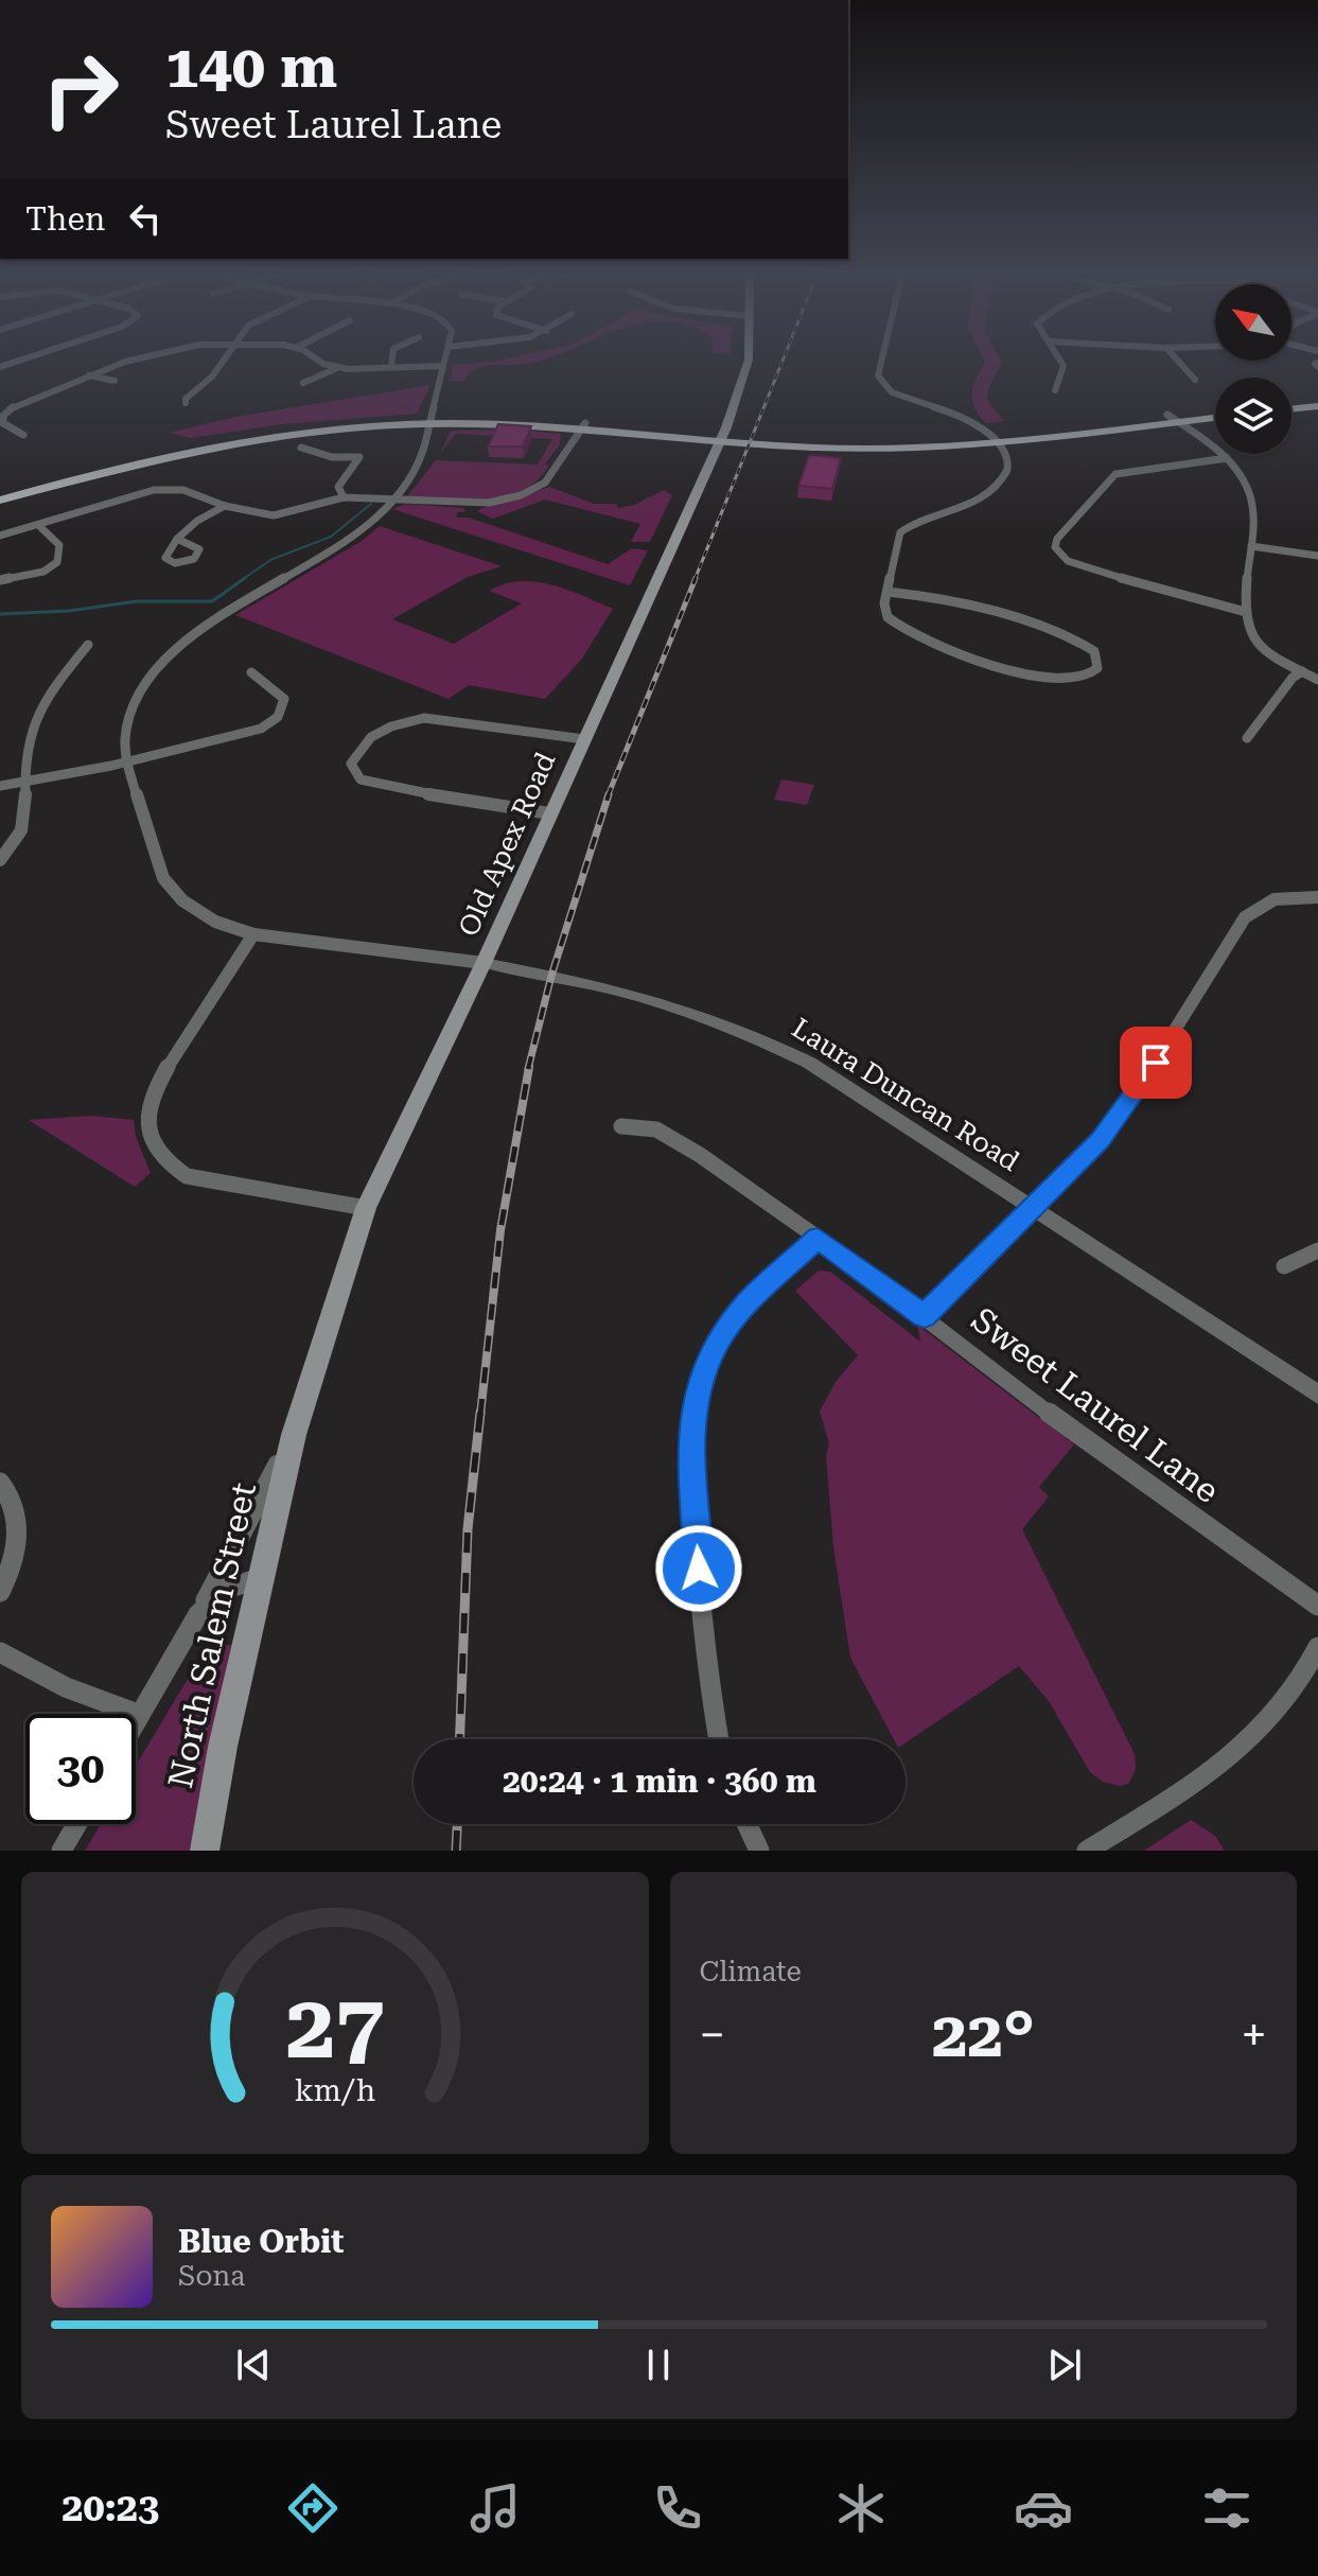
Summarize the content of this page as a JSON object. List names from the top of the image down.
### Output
{
  "streets": {
    "main road": ["Old Apex Road", "North Salem Street"],
    "street": ["Laura Duncan Road", "Sweet Laurel Lane"]
  },
  "crossings": [
    ["Old Apex Road", "Laura Duncan Road"],
    ["Old Apex Road", "North Salem Street"]
  ],
  "north": "top left",
  "page": {
    "turn": ["140 m", "Sweet Laurel Lane"],
    "then": "Then",
    "limit": "30",
    "trip": "20:24 · 1 min · 360 m",
    "tile": "Climate",
    "heat": ["−", "22°", "+"],
    "song": ["Blue Orbit", "Sona"],
    "tabs": "20:23",
    "gauge": ["27", "km/h"]
  }
}
